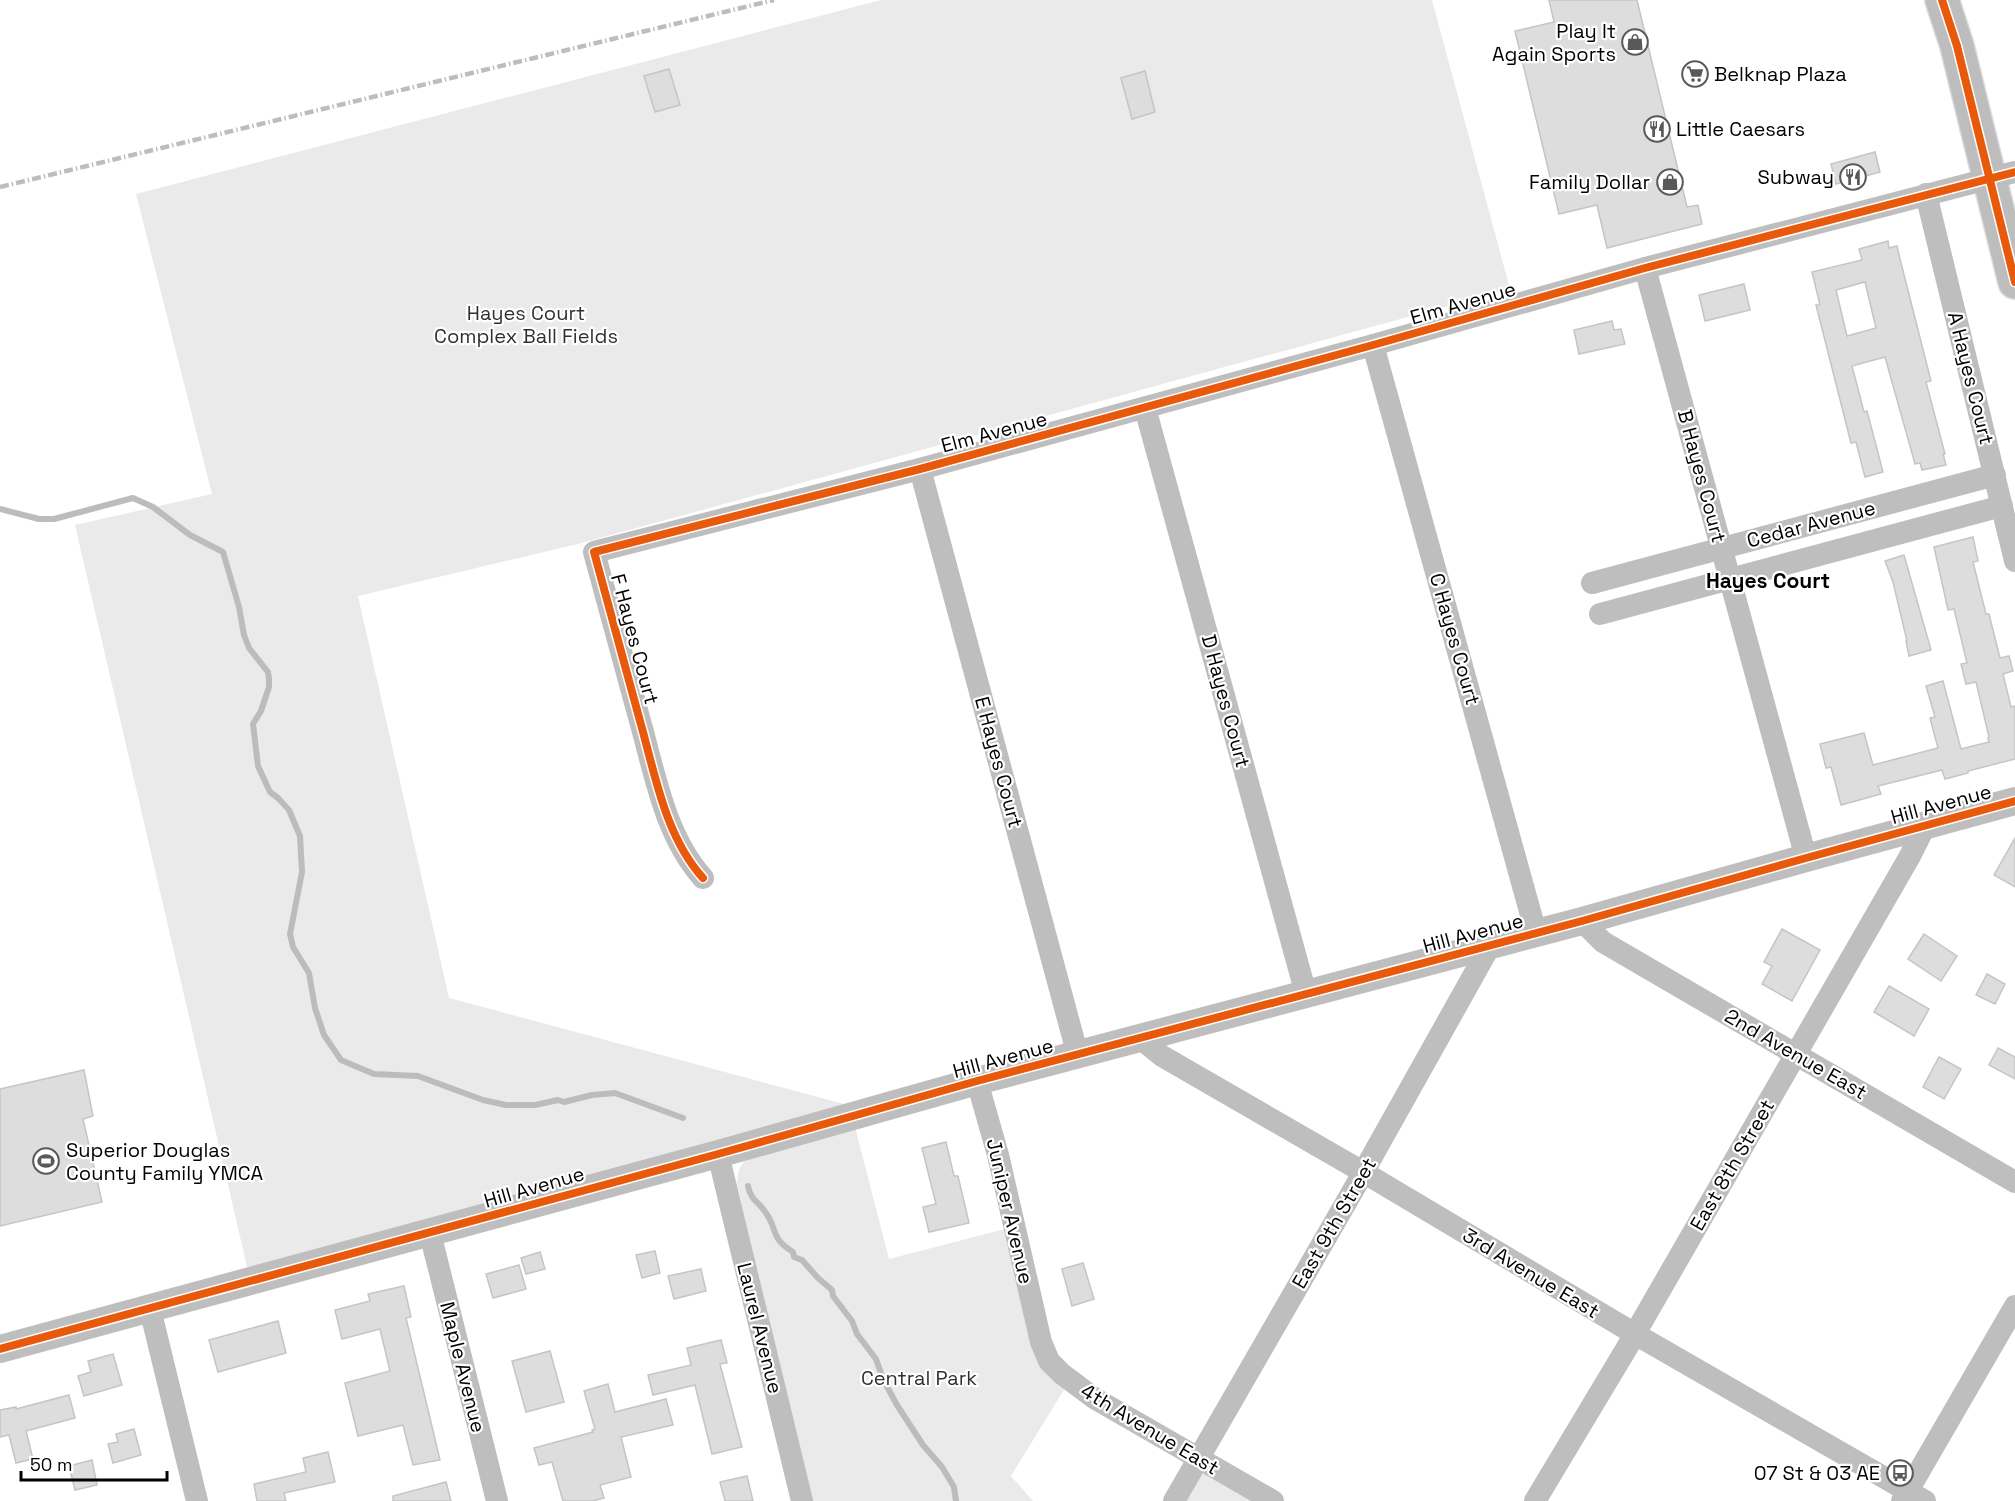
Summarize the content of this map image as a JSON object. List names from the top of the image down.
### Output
{
  "streets": {
    "street": [
      "Elm Avenue",
      "A Hayes Court",
      "B Hayes Court",
      "Cedar Avenue",
      "F Hayes Court",
      "C Hayes Court",
      "D Hayes Court",
      "E Hayes Court",
      "Hill Avenue",
      "2nd Avenue East",
      "East 8th Street",
      "Juniper Avenue",
      "East 9th Street",
      "3rd Avenue East",
      "Laurel Avenue",
      "Maple Avenue",
      "4th Avenue East"
    ]
  },
  "crossings": [
    ["Elm Avenue", "A Hayes Court"],
    ["Elm Avenue", "B Hayes Court"],
    ["Elm Avenue", "F Hayes Court"],
    ["Elm Avenue", "C Hayes Court"],
    ["Elm Avenue", "D Hayes Court"],
    ["Elm Avenue", "E Hayes Court"],
    ["A Hayes Court", "Cedar Avenue"],
    ["B Hayes Court", "Cedar Avenue"],
    ["B Hayes Court", "Hill Avenue"],
    ["F Hayes Court", "E Hayes Court"],
    ["C Hayes Court", "Hill Avenue"],
    ["D Hayes Court", "Hill Avenue"],
    ["E Hayes Court", "Hill Avenue"],
    ["Hill Avenue", "2nd Avenue East"],
    ["Hill Avenue", "East 8th Street"],
    ["Hill Avenue", "Juniper Avenue"],
    ["Hill Avenue", "East 9th Street"],
    ["Hill Avenue", "3rd Avenue East"],
    ["Hill Avenue", "Laurel Avenue"],
    ["Hill Avenue", "Maple Avenue"],
    ["2nd Avenue East", "East 8th Street"],
    ["East 8th Street", "3rd Avenue East"],
    ["Juniper Avenue", "4th Avenue East"],
    ["East 9th Street", "3rd Avenue East"],
    ["East 9th Street", "4th Avenue East"]
  ],
  "districts": ["Hayes Court"],
  "parks": ["Hayes Court Complex Ball Fields", "Central Park"],
  "places": {
    "shop": ["Play It Again Sports", "Family Dollar"],
    "supermarket": ["Belknap Plaza"],
    "restaurant": ["Little Caesars", "Subway"],
    "sports": ["Superior Douglas County Family YMCA"],
    "bus stop": ["07 St & 03 AE"]
  },
  "scale_bar": "50 m"
}
